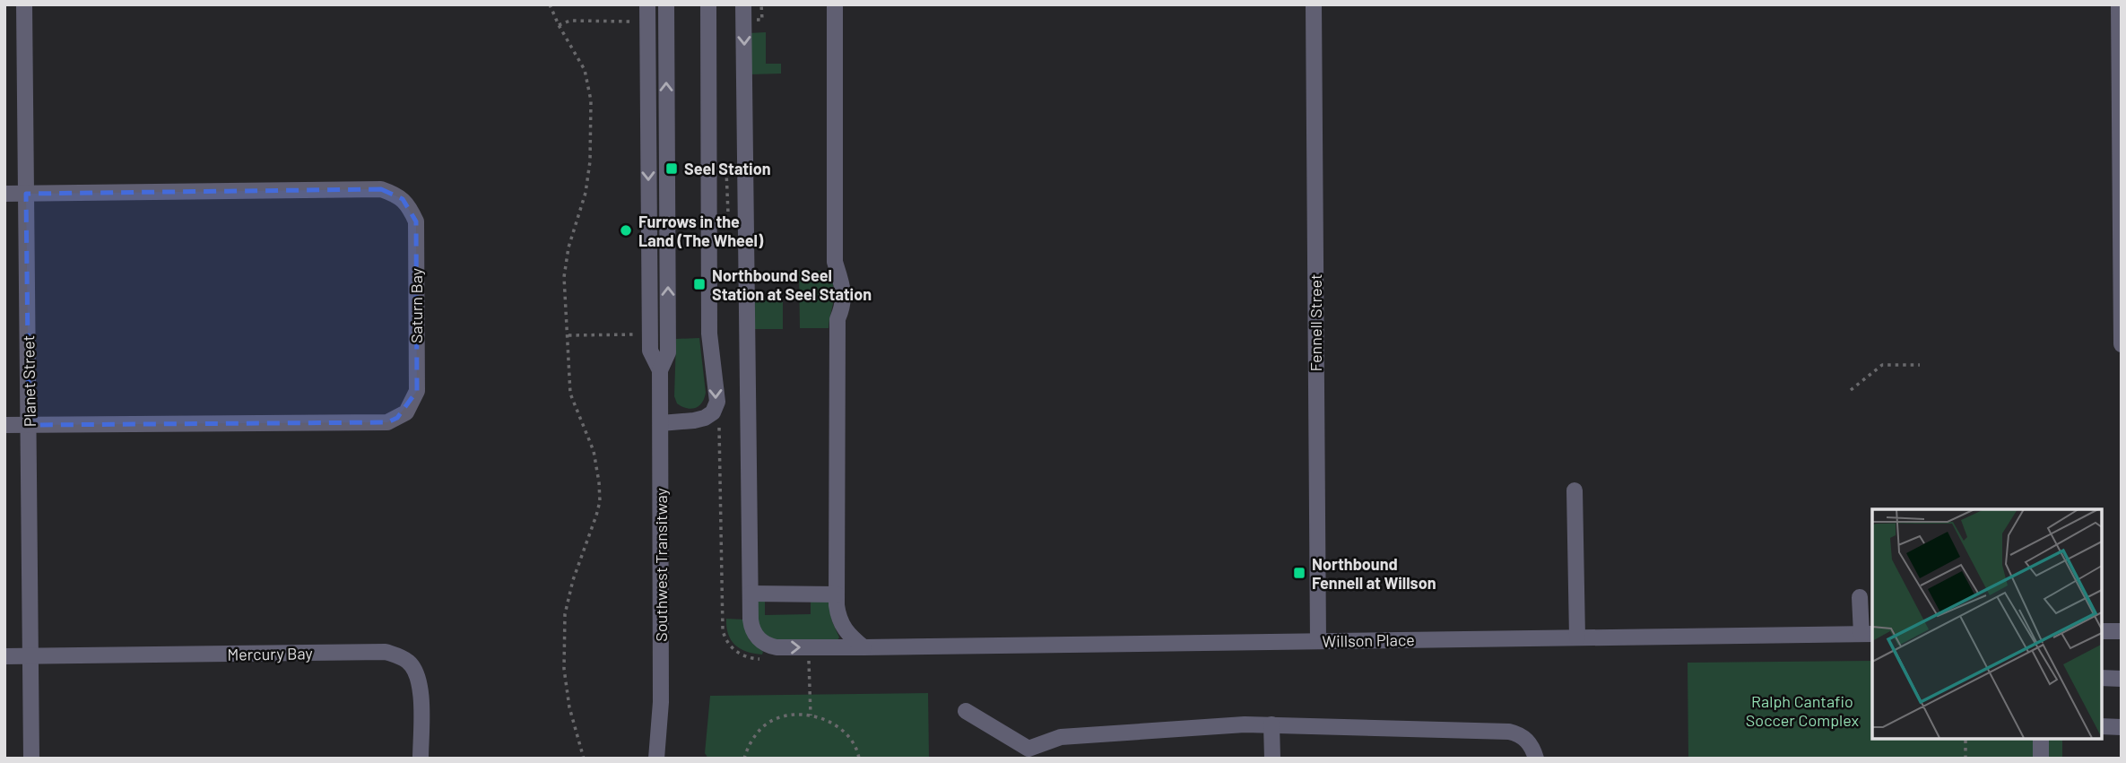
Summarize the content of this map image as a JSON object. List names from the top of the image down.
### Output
{
  "streets": {
    "street": [
      "Saturn Bay",
      "Fennell Street",
      "Planet Street",
      "Southwest Transitway",
      "Willson Place",
      "Mercury Bay"
    ]
  },
  "crossings": [
    ["Saturn Bay", "Planet Street"],
    ["Fennell Street", "Willson Place"],
    ["Planet Street", "Mercury Bay"]
  ],
  "parks": ["Ralph Cantafio Soccer Complex"],
  "places": {
    "transit": ["Seel Station", "Northbound Seel Station at Seel Station", "Northbound Fennell at Willson"],
    "other": ["Furrows in the Land (The Wheel)"]
  }
}
